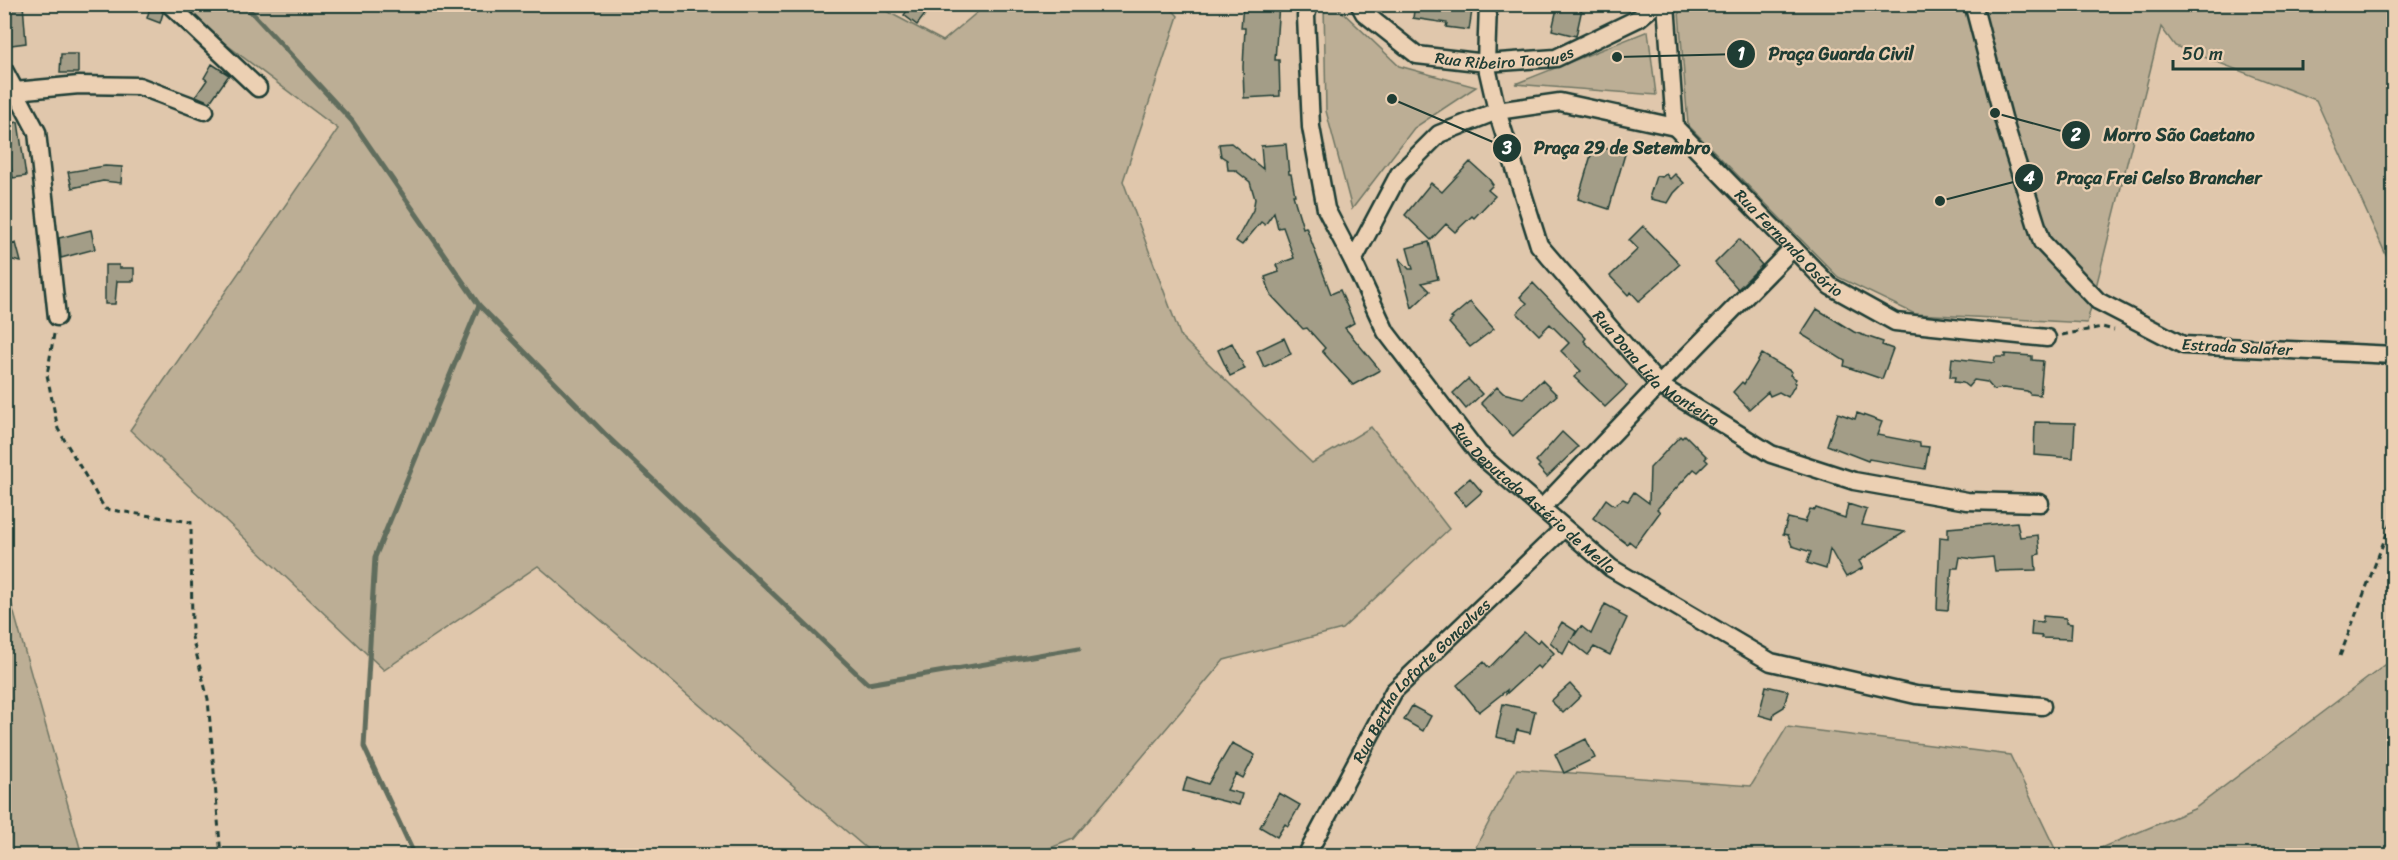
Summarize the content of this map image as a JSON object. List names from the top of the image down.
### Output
{
  "streets": {
    "street": [
      "Rua Ribeiro Tacques",
      "Rua Fernando Osório",
      "Estrada Salater",
      "Rua Dona Lida Monteira",
      "Rua Deputado Astério de Mello",
      "Rua Bertha Loforte Gonçalves"
    ]
  },
  "crossings": [
    ["Rua Ribeiro Tacques", "Rua Dona Lida Monteira"],
    ["Rua Deputado Astério de Mello", "Rua Bertha Loforte Gonçalves"]
  ],
  "places": [
    "Praça Guarda Civil",
    "Praça 29 de Setembro",
    "Morro São Caetano",
    "Praça Frei Celso Brancher"
  ],
  "scale_bar": "50 m"
}
